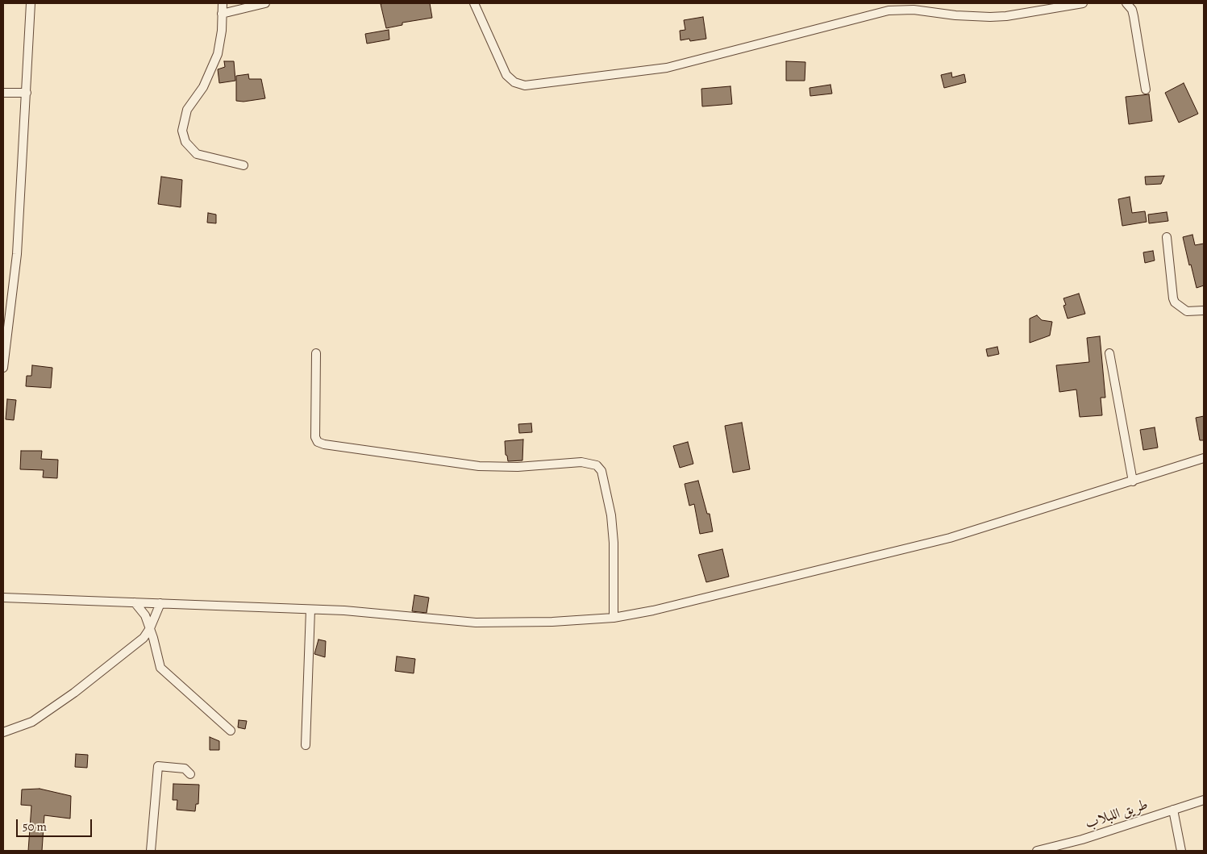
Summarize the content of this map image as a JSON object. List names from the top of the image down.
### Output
{
  "streets": {
    "street": ["طريق اللبلاب"]
  },
  "scale_bar": "50 m"
}
